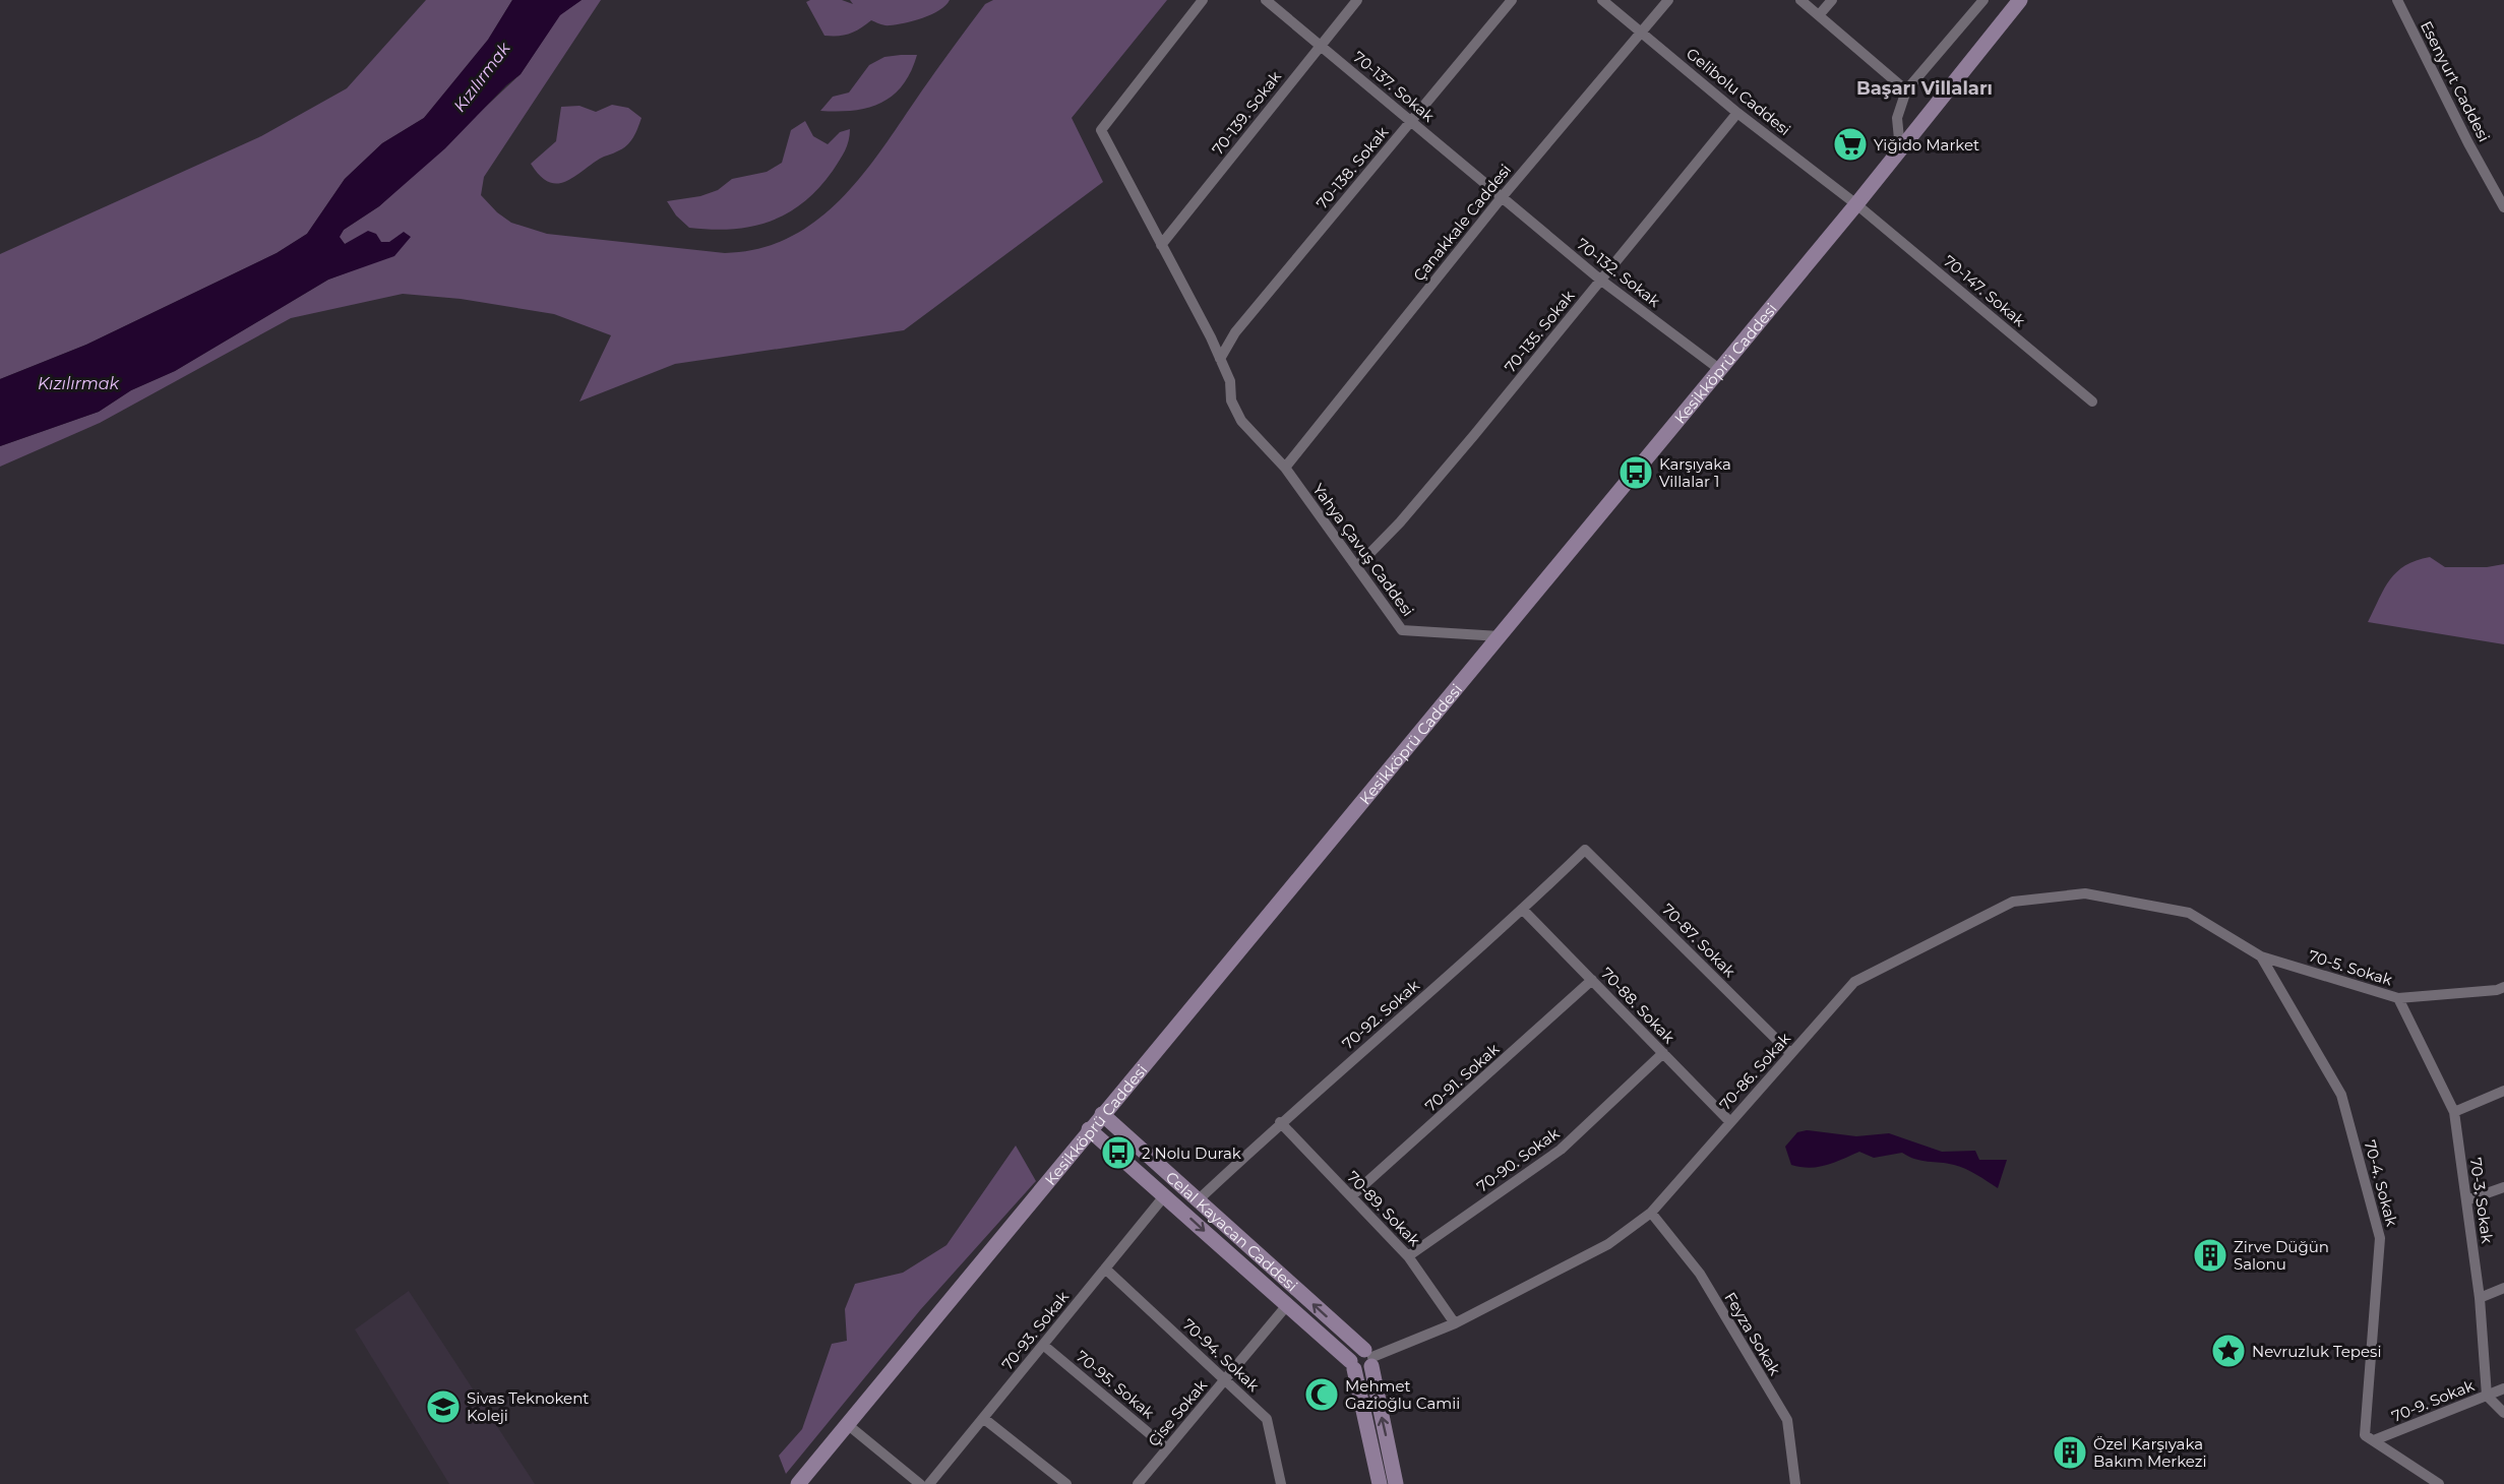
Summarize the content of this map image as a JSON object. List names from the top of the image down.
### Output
{
  "streets": {
    "street": [
      "Esenyurt Caddesi",
      "70-137. Sokak",
      "Gelibolu Caddesi",
      "70-139. Sokak",
      "70-138. Sokak",
      "Çanakkale Caddesi",
      "70-132. Sokak",
      "70-147. Sokak",
      "70-135. Sokak",
      "Kesikköprü Caddesi",
      "Yahya Çavuş Caddesi",
      "70-87. Sokak",
      "70-5. Sokak",
      "70-88. Sokak",
      "70-92. Sokak",
      "70-86. Sokak",
      "70-91. Sokak",
      "70-90. Sokak",
      "70-4. Sokak",
      "70-3. Sokak",
      "70-89. Sokak",
      "Celal Kayacan Caddesi",
      "70-93. Sokak",
      "Feyza Sokak",
      "70-94. Sokak",
      "70-95. Sokak",
      "70-9. Sokak",
      "Çise Sokak"
    ]
  },
  "crossings": [
    ["70-137. Sokak", "70-139. Sokak"],
    ["70-137. Sokak", "70-138. Sokak"],
    ["70-137. Sokak", "Çanakkale Caddesi"],
    ["70-137. Sokak", "70-132. Sokak"],
    ["Gelibolu Caddesi", "Çanakkale Caddesi"],
    ["Gelibolu Caddesi", "70-147. Sokak"],
    ["Gelibolu Caddesi", "70-135. Sokak"],
    ["Gelibolu Caddesi", "Kesikköprü Caddesi"],
    ["70-139. Sokak", "Yahya Çavuş Caddesi"],
    ["70-138. Sokak", "Yahya Çavuş Caddesi"],
    ["Çanakkale Caddesi", "70-132. Sokak"],
    ["Çanakkale Caddesi", "Yahya Çavuş Caddesi"],
    ["70-132. Sokak", "70-135. Sokak"],
    ["70-132. Sokak", "Kesikköprü Caddesi"],
    ["70-147. Sokak", "Kesikköprü Caddesi"],
    ["70-135. Sokak", "Yahya Çavuş Caddesi"],
    ["Kesikköprü Caddesi", "Yahya Çavuş Caddesi"],
    ["Kesikköprü Caddesi", "Celal Kayacan Caddesi"],
    ["70-87. Sokak", "70-92. Sokak"],
    ["70-87. Sokak", "70-86. Sokak"],
    ["70-5. Sokak", "70-4. Sokak"],
    ["70-5. Sokak", "70-3. Sokak"],
    ["70-88. Sokak", "70-92. Sokak"],
    ["70-88. Sokak", "70-86. Sokak"],
    ["70-88. Sokak", "70-91. Sokak"],
    ["70-88. Sokak", "70-90. Sokak"],
    ["70-92. Sokak", "70-89. Sokak"],
    ["70-92. Sokak", "Celal Kayacan Caddesi"],
    ["70-86. Sokak", "70-4. Sokak"],
    ["70-86. Sokak", "70-89. Sokak"],
    ["70-86. Sokak", "Celal Kayacan Caddesi"],
    ["70-86. Sokak", "Feyza Sokak"],
    ["70-91. Sokak", "70-89. Sokak"],
    ["70-90. Sokak", "70-89. Sokak"],
    ["70-4. Sokak", "70-9. Sokak"],
    ["70-3. Sokak", "70-9. Sokak"],
    ["Celal Kayacan Caddesi", "70-93. Sokak"],
    ["Celal Kayacan Caddesi", "Çise Sokak"],
    ["70-93. Sokak", "70-94. Sokak"],
    ["70-93. Sokak", "70-95. Sokak"],
    ["70-94. Sokak", "Çise Sokak"],
    ["70-95. Sokak", "Çise Sokak"]
  ],
  "districts": ["Başarı Villaları"],
  "water": ["Kızılırmak"],
  "places": {
    "supermarket": ["Yiğido Market"],
    "bus stop": ["Karşıyaka Villalar 1", "2 Nolu Durak"],
    "building": ["Zirve Düğün Salonu", "Özel Karşıyaka Bakım Merkezi"],
    "place": ["Nevruzluk Tepesi"],
    "mosque": ["Mehmet Gazioğlu Camii"],
    "school or university": ["Sivas Teknokent Koleji"]
  }
}
